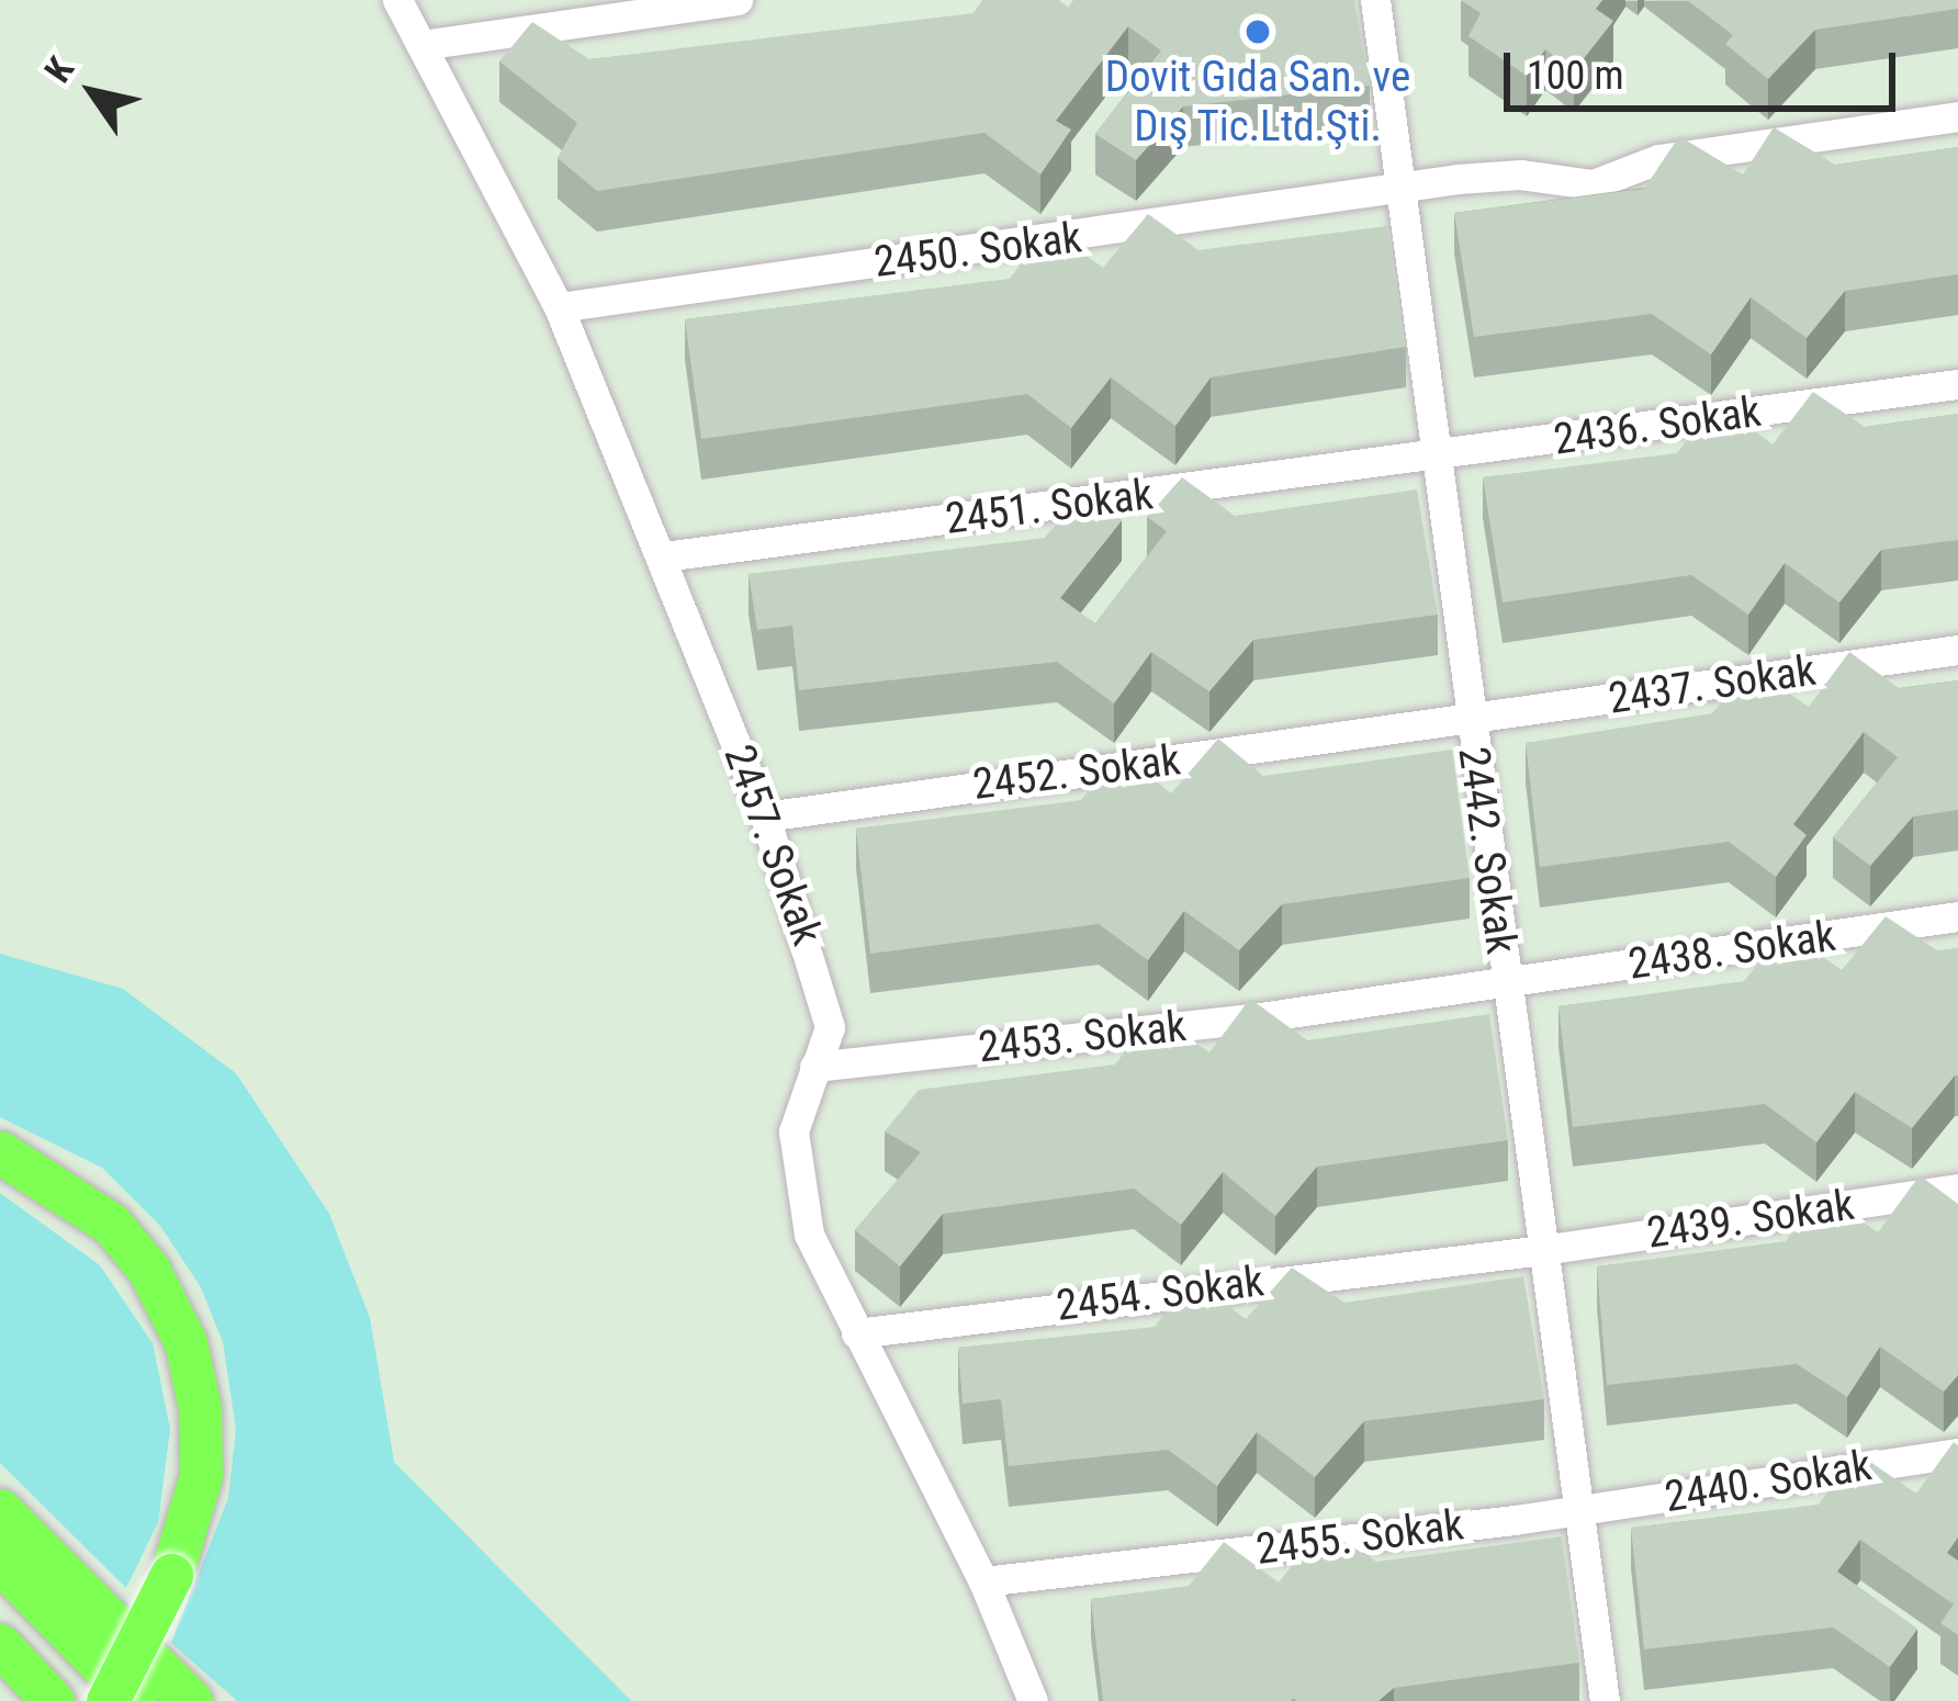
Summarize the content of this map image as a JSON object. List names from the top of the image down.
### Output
{
  "streets": {
    "street": [
      "2450. Sokak",
      "2436. Sokak",
      "2451. Sokak",
      "2437. Sokak",
      "2452. Sokak",
      "2457. Sokak",
      "2442. Sokak",
      "2438. Sokak",
      "2453. Sokak",
      "2439. Sokak",
      "2454. Sokak",
      "2440. Sokak",
      "2455. Sokak"
    ]
  },
  "crossings": [
    ["2450. Sokak", "2457. Sokak"],
    ["2450. Sokak", "2442. Sokak"],
    ["2436. Sokak", "2451. Sokak"],
    ["2436. Sokak", "2442. Sokak"],
    ["2451. Sokak", "2457. Sokak"],
    ["2451. Sokak", "2442. Sokak"],
    ["2437. Sokak", "2452. Sokak"],
    ["2437. Sokak", "2442. Sokak"],
    ["2452. Sokak", "2457. Sokak"],
    ["2452. Sokak", "2442. Sokak"],
    ["2457. Sokak", "2453. Sokak"],
    ["2457. Sokak", "2454. Sokak"],
    ["2457. Sokak", "2455. Sokak"],
    ["2442. Sokak", "2438. Sokak"],
    ["2442. Sokak", "2453. Sokak"],
    ["2442. Sokak", "2439. Sokak"],
    ["2442. Sokak", "2454. Sokak"],
    ["2442. Sokak", "2440. Sokak"],
    ["2442. Sokak", "2455. Sokak"],
    ["2438. Sokak", "2453. Sokak"],
    ["2439. Sokak", "2454. Sokak"],
    ["2440. Sokak", "2455. Sokak"]
  ],
  "places": ["Dovit Gıda San. ve Dış Tic.Ltd.Şti."],
  "scale_bar": "100 m",
  "north": "top left"
}
